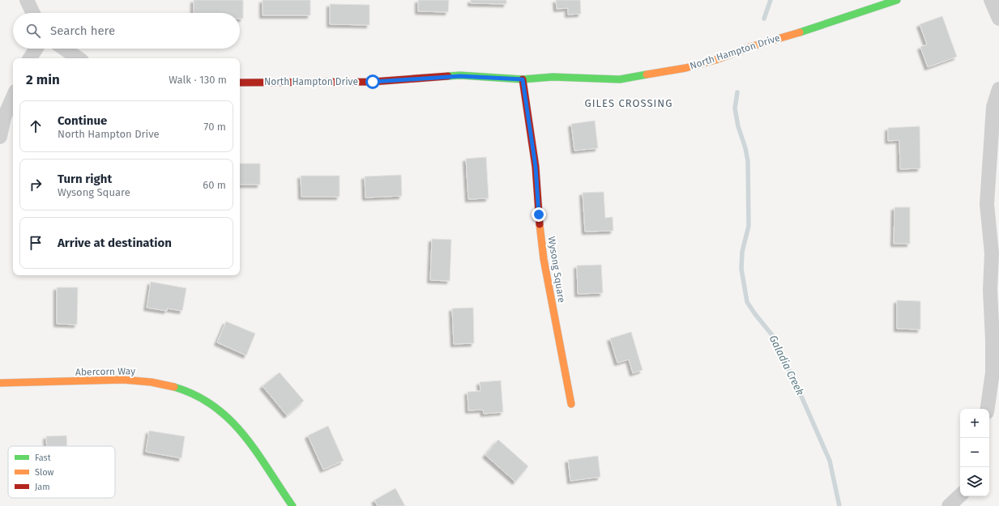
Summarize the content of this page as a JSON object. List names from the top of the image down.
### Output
{
  "streets": {
    "street": ["North Hampton Drive", "Wysong Square", "Abercorn Way"]
  },
  "crossings": [
    ["North Hampton Drive", "Wysong Square"]
  ],
  "districts": ["GILES CROSSING"],
  "water": ["Galadia Creek"],
  "legend": ["Fast", "Slow", "Jam"],
  "page": {
    "search": "Search here",
    "heading": ["2 min", "Walk · 130 m"],
    "list": [
      ["Continue", "North Hampton Drive", "70 m"],
      ["Turn right", "Wysong Square", "60 m"],
      "Arrive at destination"
    ],
    "map_buttons": ["+", "−"]
  }
}
